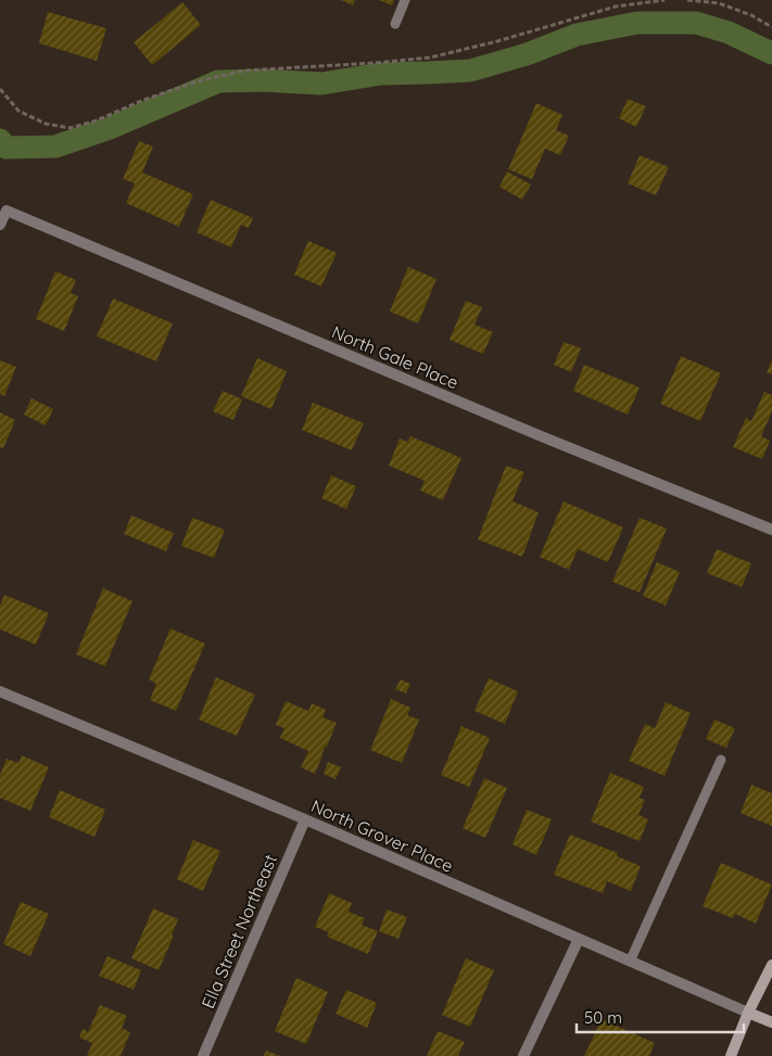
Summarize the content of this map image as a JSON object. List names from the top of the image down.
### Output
{
  "streets": {
    "street": ["North Gale Place", "North Grover Place", "Ella Street Northeast"]
  },
  "crossings": [
    ["North Grover Place", "Ella Street Northeast"]
  ],
  "scale_bar": "50 m"
}
